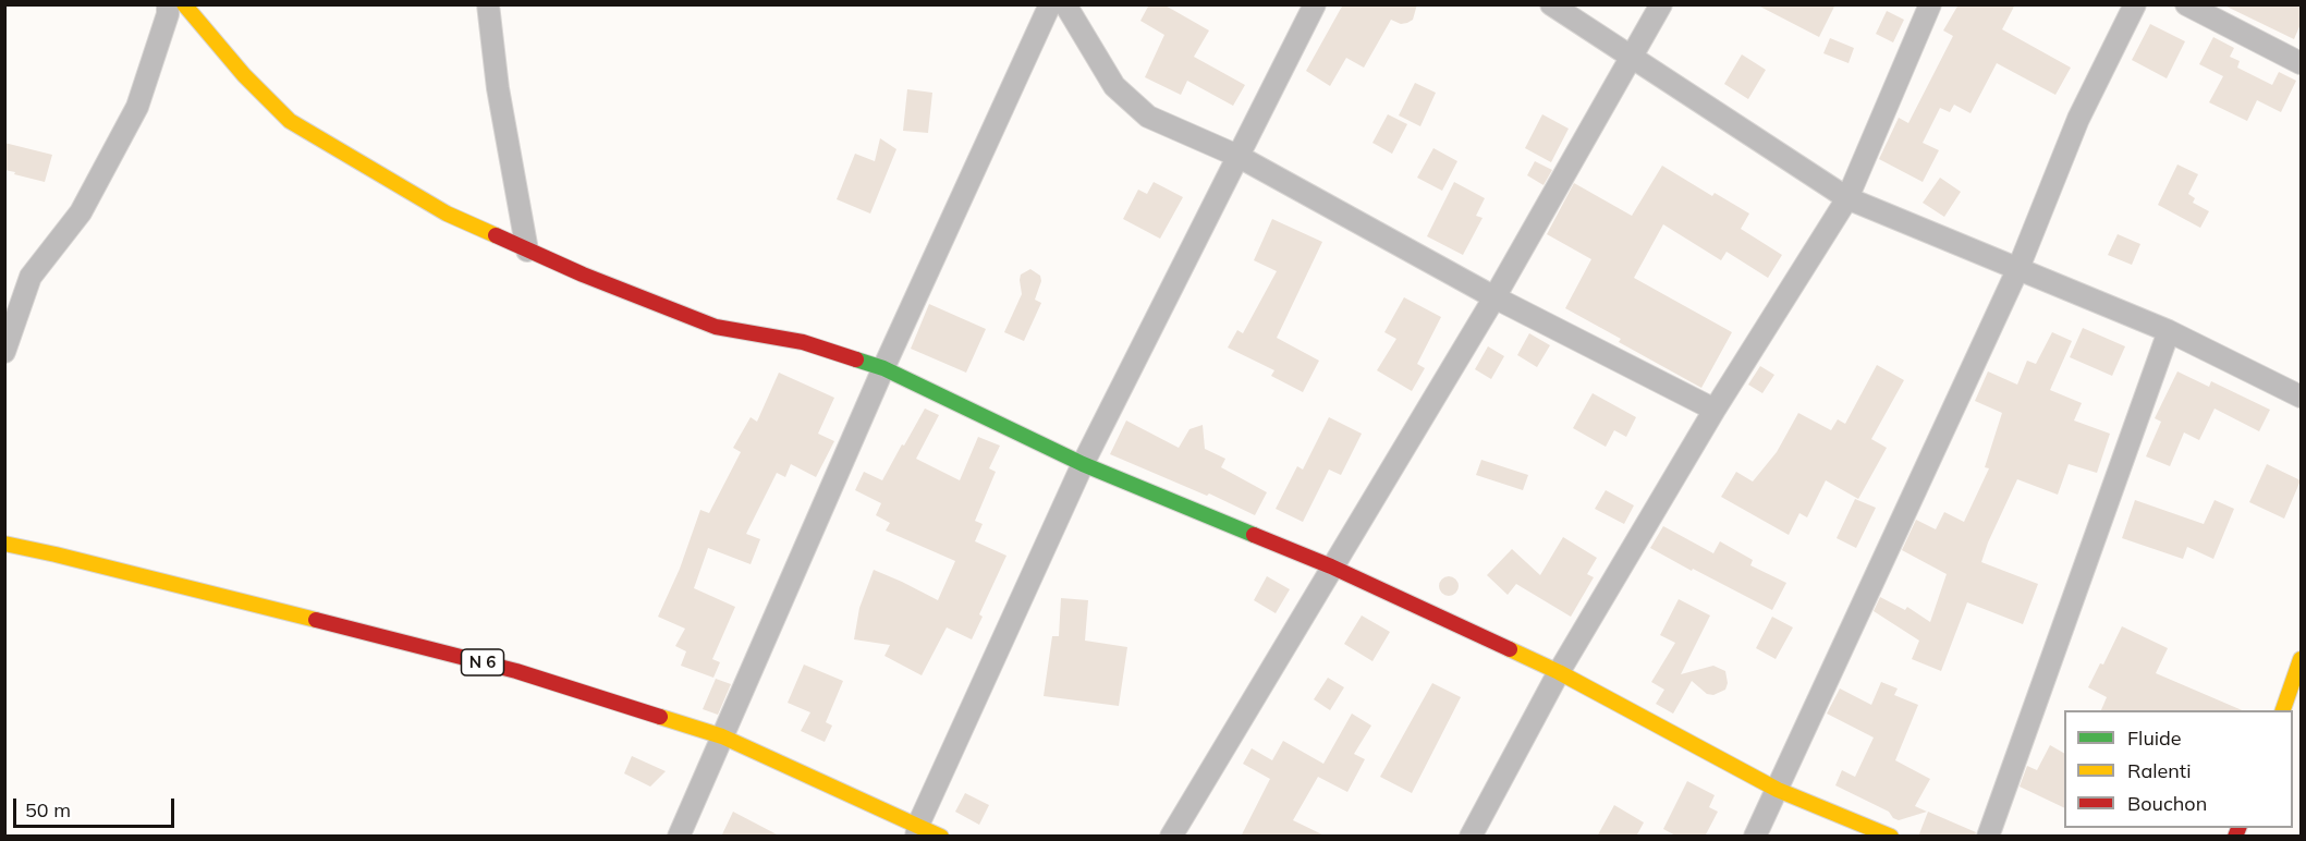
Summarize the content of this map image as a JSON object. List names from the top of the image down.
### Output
{
  "streets": {
    "street": ["N 6"]
  },
  "legend": ["Fluide", "Ralenti", "Bouchon"],
  "scale_bar": "50 m"
}
